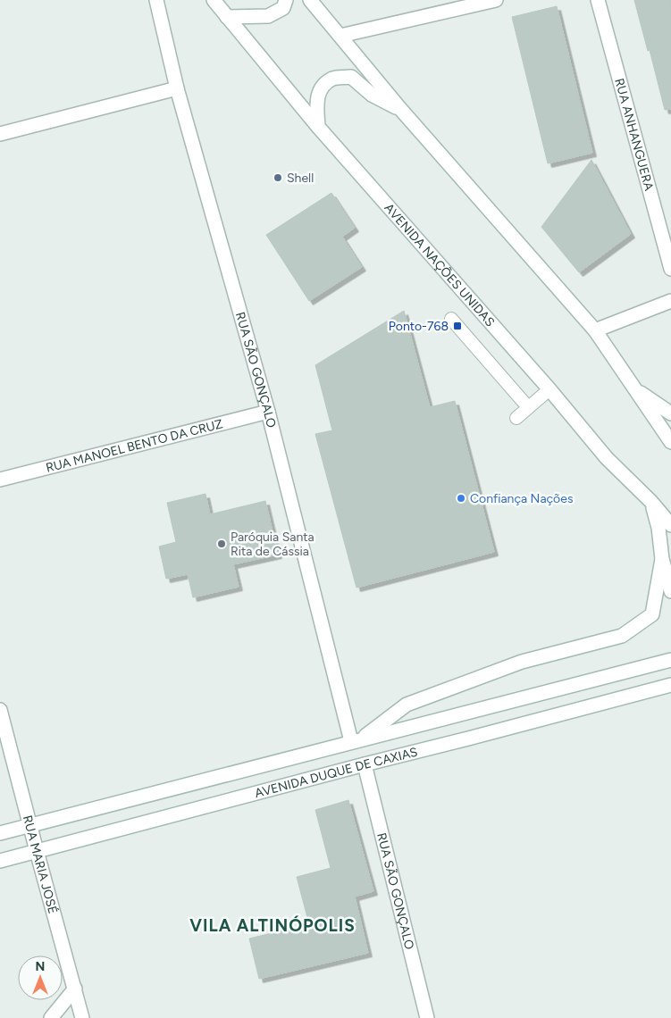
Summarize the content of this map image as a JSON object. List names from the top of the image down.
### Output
{
  "streets": {
    "main road": [
      "RUA ANHANGUERA",
      "AVENIDA NAÇÕES UNIDAS",
      "RUA SÃO GONÇALO",
      "RUA MANOEL BENTO DA CRUZ",
      "AVENIDA DUQUE DE CAXIAS",
      "RUA MARIA JOSÉ"
    ]
  },
  "crossings": [
    ["RUA SÃO GONÇALO", "RUA MANOEL BENTO DA CRUZ"],
    ["RUA SÃO GONÇALO", "AVENIDA DUQUE DE CAXIAS"],
    ["AVENIDA DUQUE DE CAXIAS", "RUA MARIA JOSÉ"]
  ],
  "districts": ["VILA ALTINÓPOLIS"],
  "places": {
    "other": ["Shell", "Confiança Nações", "Paróquia Santa Rita de Cássia"],
    "transit": ["Ponto-768"]
  },
  "north": "top"
}
